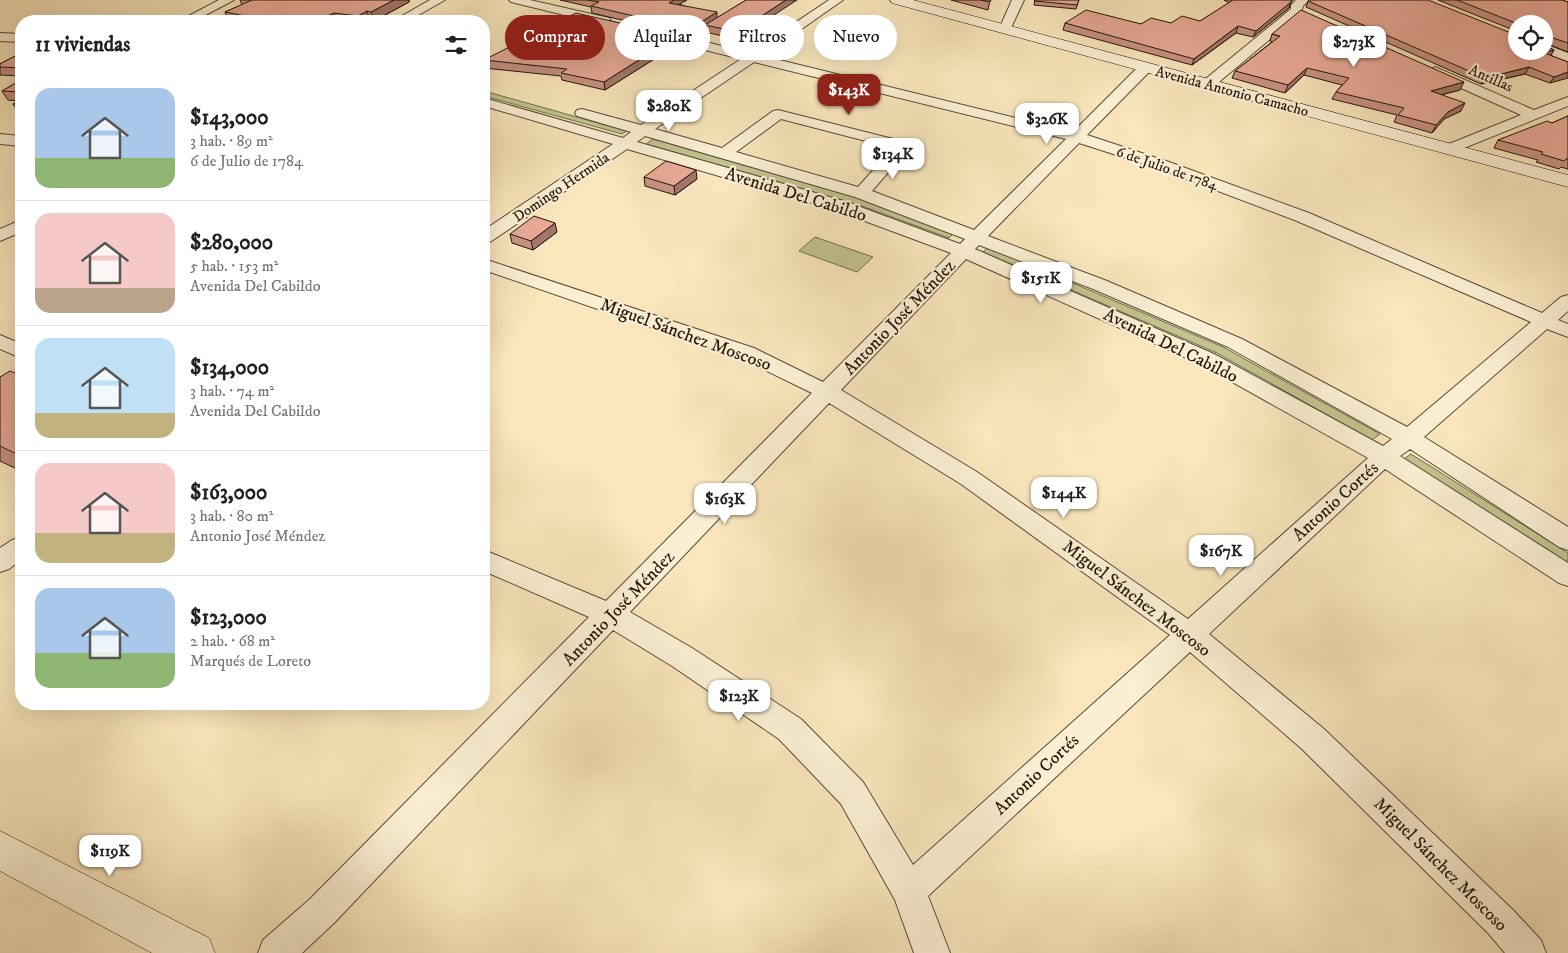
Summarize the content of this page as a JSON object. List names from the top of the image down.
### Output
{
  "streets": {
    "street": [
      "Antillas",
      "Avenida Antonio Camacho",
      "6 de Julio de 1784",
      "Domingo Hermida",
      "Avenida Del Cabildo",
      "Antonio José Méndez",
      "Miguel Sánchez Moscoso",
      "Antonio Cortés"
    ]
  },
  "crossings": [
    ["Avenida Antonio Camacho", "Antonio José Méndez"],
    ["6 de Julio de 1784", "Antonio José Méndez"],
    ["6 de Julio de 1784", "Antonio Cortés"],
    ["Domingo Hermida", "Avenida Del Cabildo"],
    ["Avenida Del Cabildo", "Antonio José Méndez"],
    ["Avenida Del Cabildo", "Antonio Cortés"],
    ["Antonio José Méndez", "Miguel Sánchez Moscoso"],
    ["Miguel Sánchez Moscoso", "Antonio Cortés"]
  ],
  "page": {
    "chip": [
      "Comprar",
      "Alquilar",
      "Filtros",
      "Nuevo"
    ],
    "heading": "11 viviendas",
    "price": [
      "$273K",
      "$143K",
      "$280K",
      "$326K",
      "$134K",
      "$151K",
      "$144K",
      "$163K",
      "$167K",
      "$123K",
      "$119K"
    ],
    "list": [
      {
        "name": "$143,000",
        "note": "3 hab. · 89 m² · 6 de Julio de 1784"
      },
      {
        "name": "$280,000",
        "note": "5 hab. · 153 m² · Avenida Del Cabildo"
      },
      {
        "name": "$134,000",
        "note": "3 hab. · 74 m² · Avenida Del Cabildo"
      },
      {
        "name": "$163,000",
        "note": "3 hab. · 80 m² · Antonio José Méndez"
      },
      {
        "name": "$123,000",
        "note": "2 hab. · 68 m² · Marqués de Loreto"
      }
    ]
  }
}
